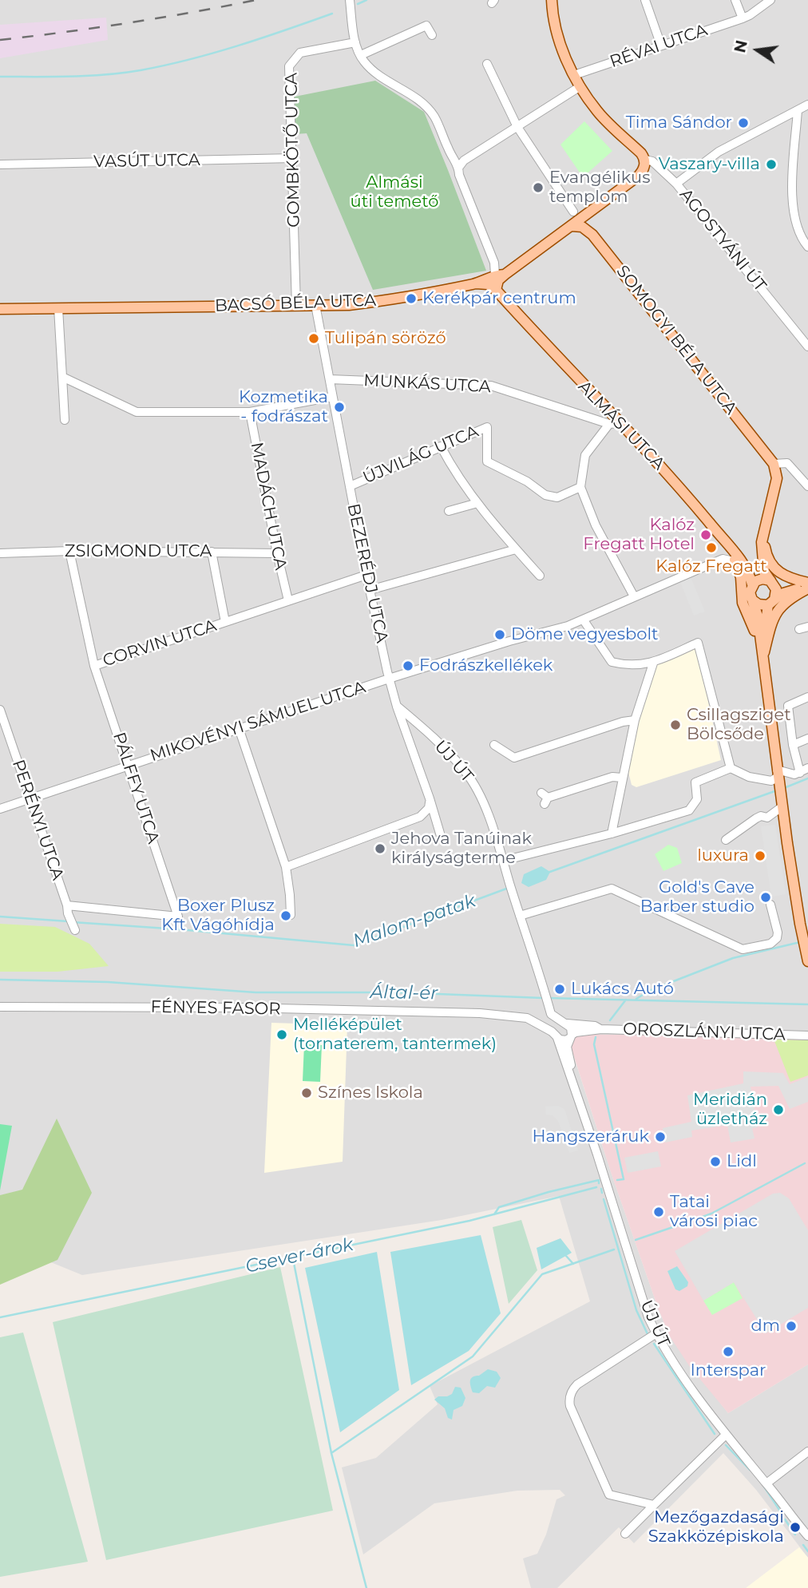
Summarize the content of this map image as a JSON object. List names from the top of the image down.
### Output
{
  "streets": {
    "main road": [
      "AGOSTYÁNI ÚT",
      "BACSÓ BÉLA UTCA",
      "SOMOGYI BÉLA UTCA",
      "ALMÁSI UTCA"
    ],
    "street": [
      "RÉVAI UTCA",
      "GOMBKÖTŐ UTCA",
      "VASÚT UTCA",
      "MUNKÁS UTCA",
      "ÚJVILÁG UTCA",
      "MADÁCH UTCA",
      "ZSIGMOND UTCA",
      "BEZERÉDJ UTCA",
      "CORVIN UTCA",
      "MIKOVÉNYI SÁMUEL UTCA",
      "ÚJ ÚT",
      "PÁLFFY UTCA",
      "PERÉNYI UTCA",
      "FÉNYES FASOR",
      "OROSZLÁNYI UTCA"
    ]
  },
  "crossings": [
    ["RÉVAI UTCA", "AGOSTYÁNI ÚT"],
    ["GOMBKÖTŐ UTCA", "VASÚT UTCA"],
    ["GOMBKÖTŐ UTCA", "BACSÓ BÉLA UTCA"],
    ["AGOSTYÁNI ÚT", "BACSÓ BÉLA UTCA"],
    ["BACSÓ BÉLA UTCA", "SOMOGYI BÉLA UTCA"],
    ["BACSÓ BÉLA UTCA", "ALMÁSI UTCA"],
    ["BACSÓ BÉLA UTCA", "BEZERÉDJ UTCA"],
    ["MUNKÁS UTCA", "ALMÁSI UTCA"],
    ["MUNKÁS UTCA", "BEZERÉDJ UTCA"],
    ["ÚJVILÁG UTCA", "BEZERÉDJ UTCA"],
    ["MADÁCH UTCA", "ZSIGMOND UTCA"],
    ["MADÁCH UTCA", "CORVIN UTCA"],
    ["ZSIGMOND UTCA", "CORVIN UTCA"],
    ["ZSIGMOND UTCA", "PÁLFFY UTCA"],
    ["BEZERÉDJ UTCA", "CORVIN UTCA"],
    ["BEZERÉDJ UTCA", "MIKOVÉNYI SÁMUEL UTCA"],
    ["BEZERÉDJ UTCA", "ÚJ ÚT"],
    ["CORVIN UTCA", "PÁLFFY UTCA"],
    ["MIKOVÉNYI SÁMUEL UTCA", "PÁLFFY UTCA"],
    ["MIKOVÉNYI SÁMUEL UTCA", "PERÉNYI UTCA"],
    ["ÚJ ÚT", "FÉNYES FASOR"],
    ["ÚJ ÚT", "OROSZLÁNYI UTCA"],
    ["PÁLFFY UTCA", "PERÉNYI UTCA"],
    ["FÉNYES FASOR", "OROSZLÁNYI UTCA"]
  ],
  "water": ["Malom-patak", "Által-ér", "Csever-árok"],
  "parks": ["Almási úti temető"],
  "places": [
    "Tima Sándor",
    "Vaszary-villa",
    "Evangélikus templom",
    "Kerékpár centrum",
    "Tulipán söröző",
    "Kozmetika - fodrászat",
    "Kalóz Fregatt Hotel",
    "Kalóz Fregatt",
    "Döme vegyesbolt",
    "Fodrászkellékek",
    "Csillagsziget Bölcsőde",
    "Jehova Tanúinak királyságterme",
    "luxura",
    "Gold's Cave Barber studio",
    "Boxer Plusz Kft Vágóhídja",
    "Lukács Autó",
    "Melléképület (tornaterem, tantermek)",
    "Színes Iskola",
    "Meridián üzletház",
    "Hangszeráruk",
    "Lidl",
    "Tatai városi piac",
    "dm",
    "Interspar",
    "Mezőgazdasági Szakközépiskola"
  ],
  "north": "left"
}
